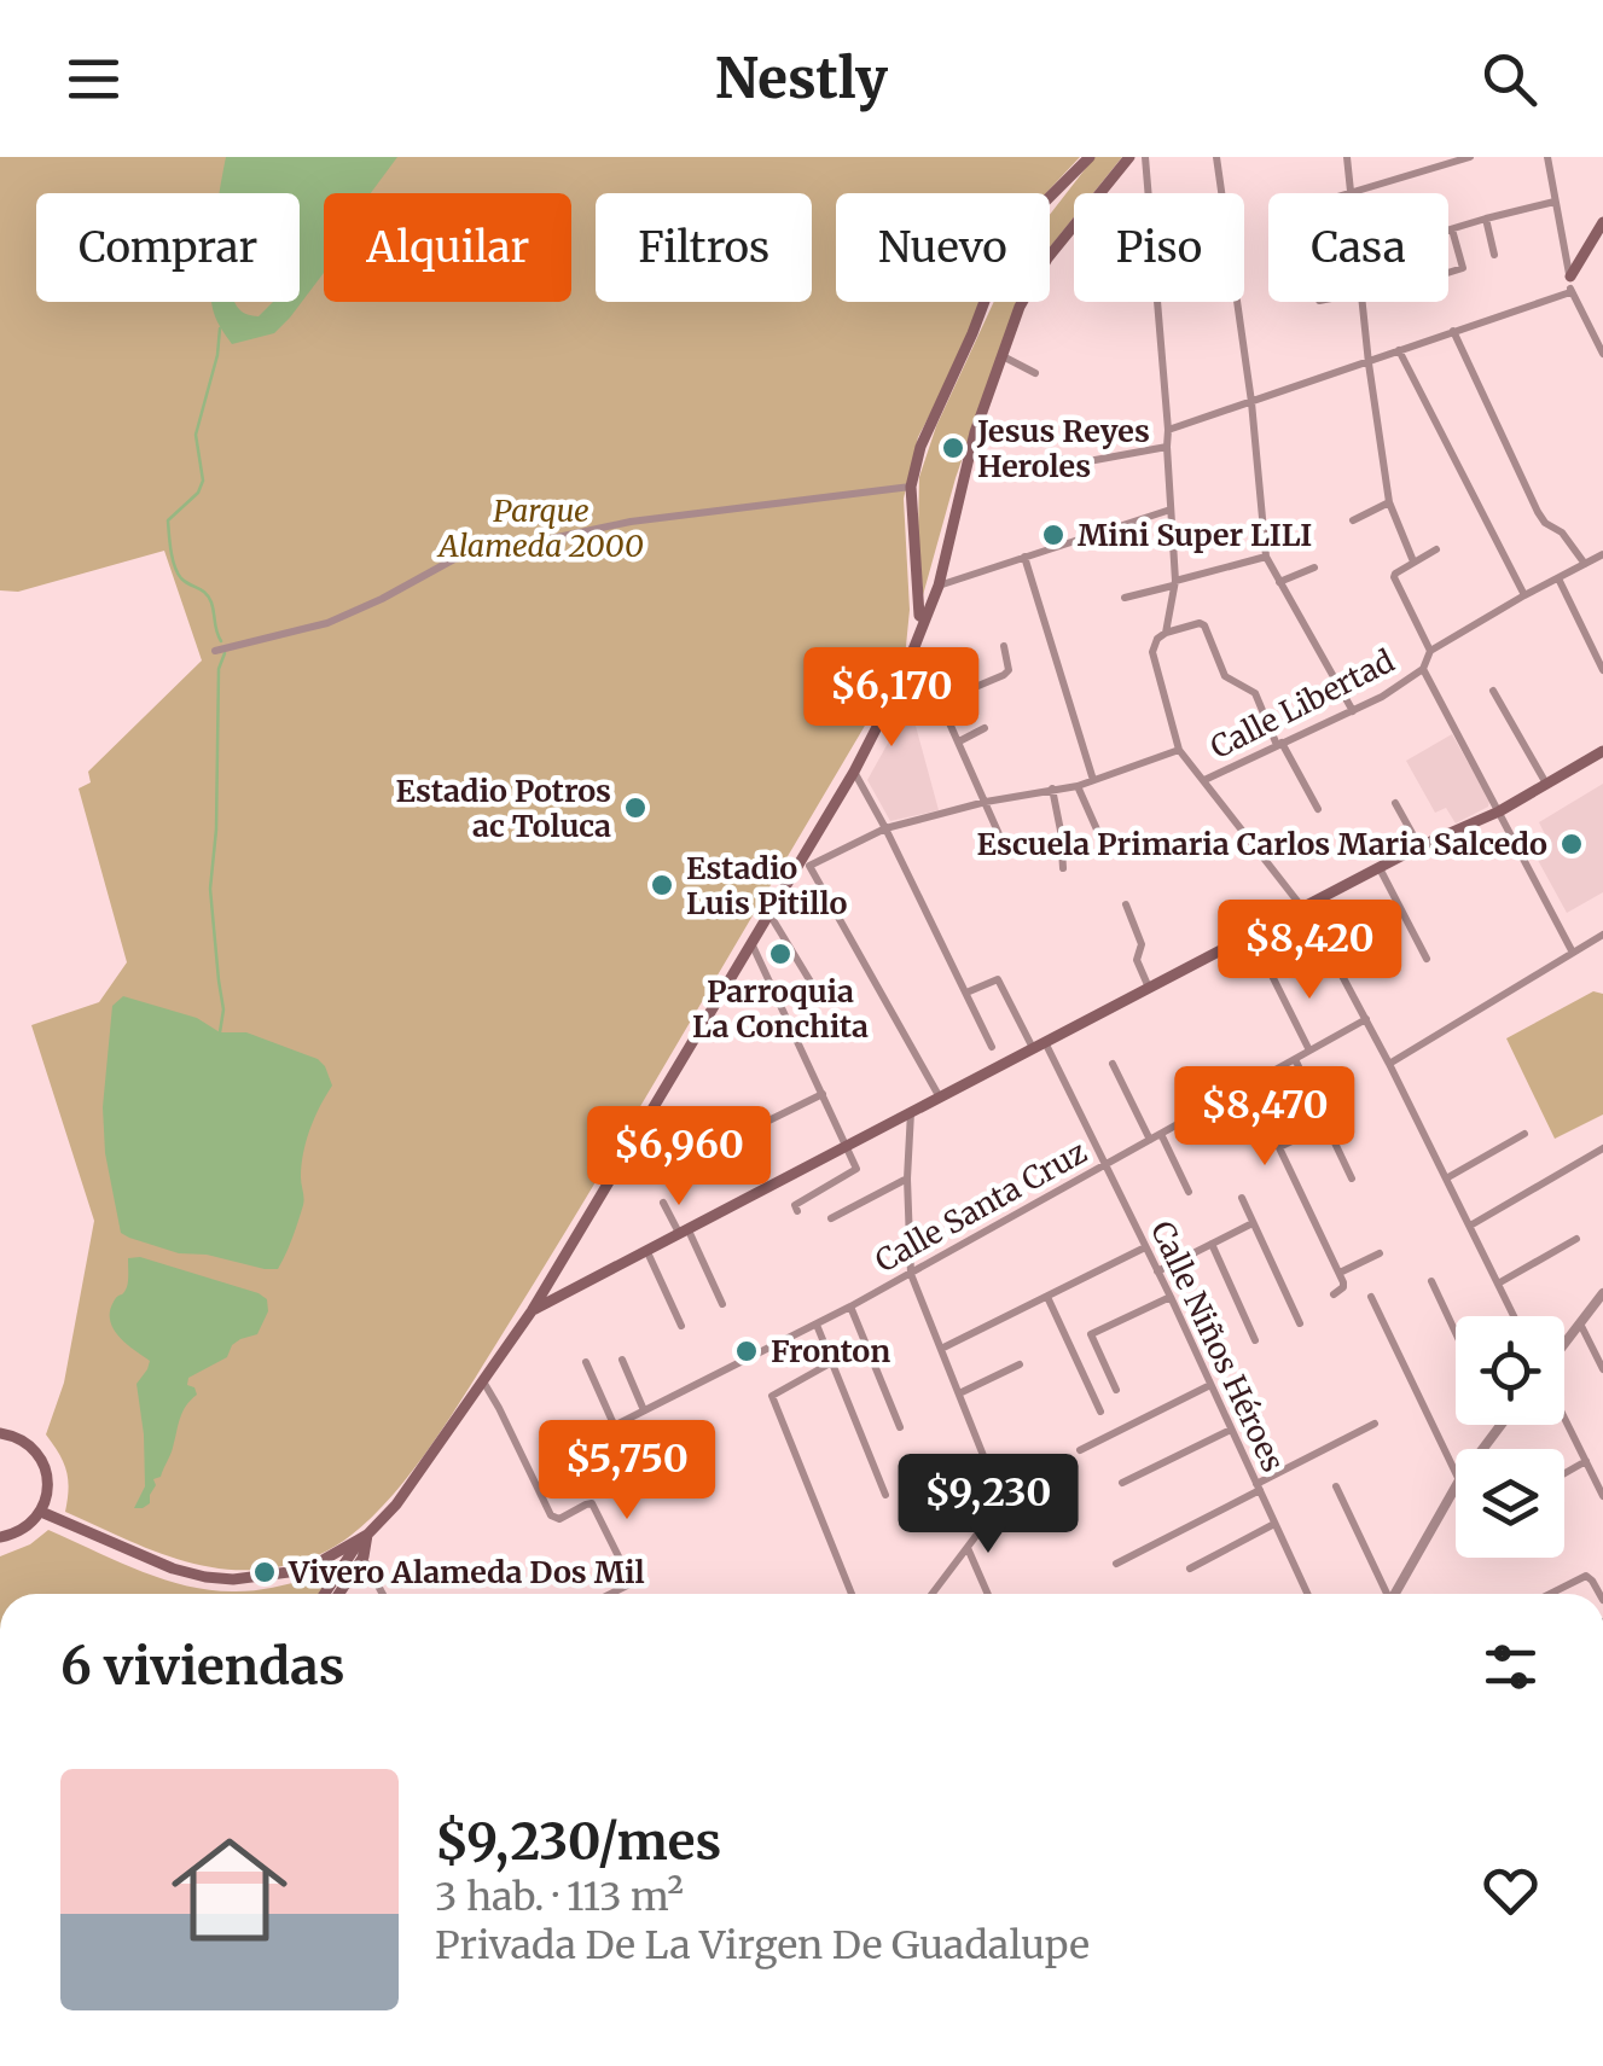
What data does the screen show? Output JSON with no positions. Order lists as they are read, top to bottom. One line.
{"streets":{"street":["Calle Libertad","Calle Santa Cruz","Calle Niños Héroes"]},"crossings":[["Calle Santa Cruz","Calle Niños Héroes"]],"parks":["Parque Alameda 2000"],"places":["Jesus Reyes Heroles","Mini Super LILI","Estadio Potros ac Toluca","Escuela Primaria Carlos Maria Salcedo","Estadio Luis Pitillo","Parroquia La Conchita","Fronton","Vivero Alameda Dos Mil"],"page":{"header":"Nestly","chip":["Comprar","Alquilar","Filtros","Nuevo","Piso","Casa"],"price":["$6,170","$8,420","$8,470","$6,960","$5,750","$9,230"],"heading":"6 viviendas","list":[{"name":"$9,230/mes","note":"3 hab. · 113 m² · Privada De La Virgen De Guadalupe"}]}}
